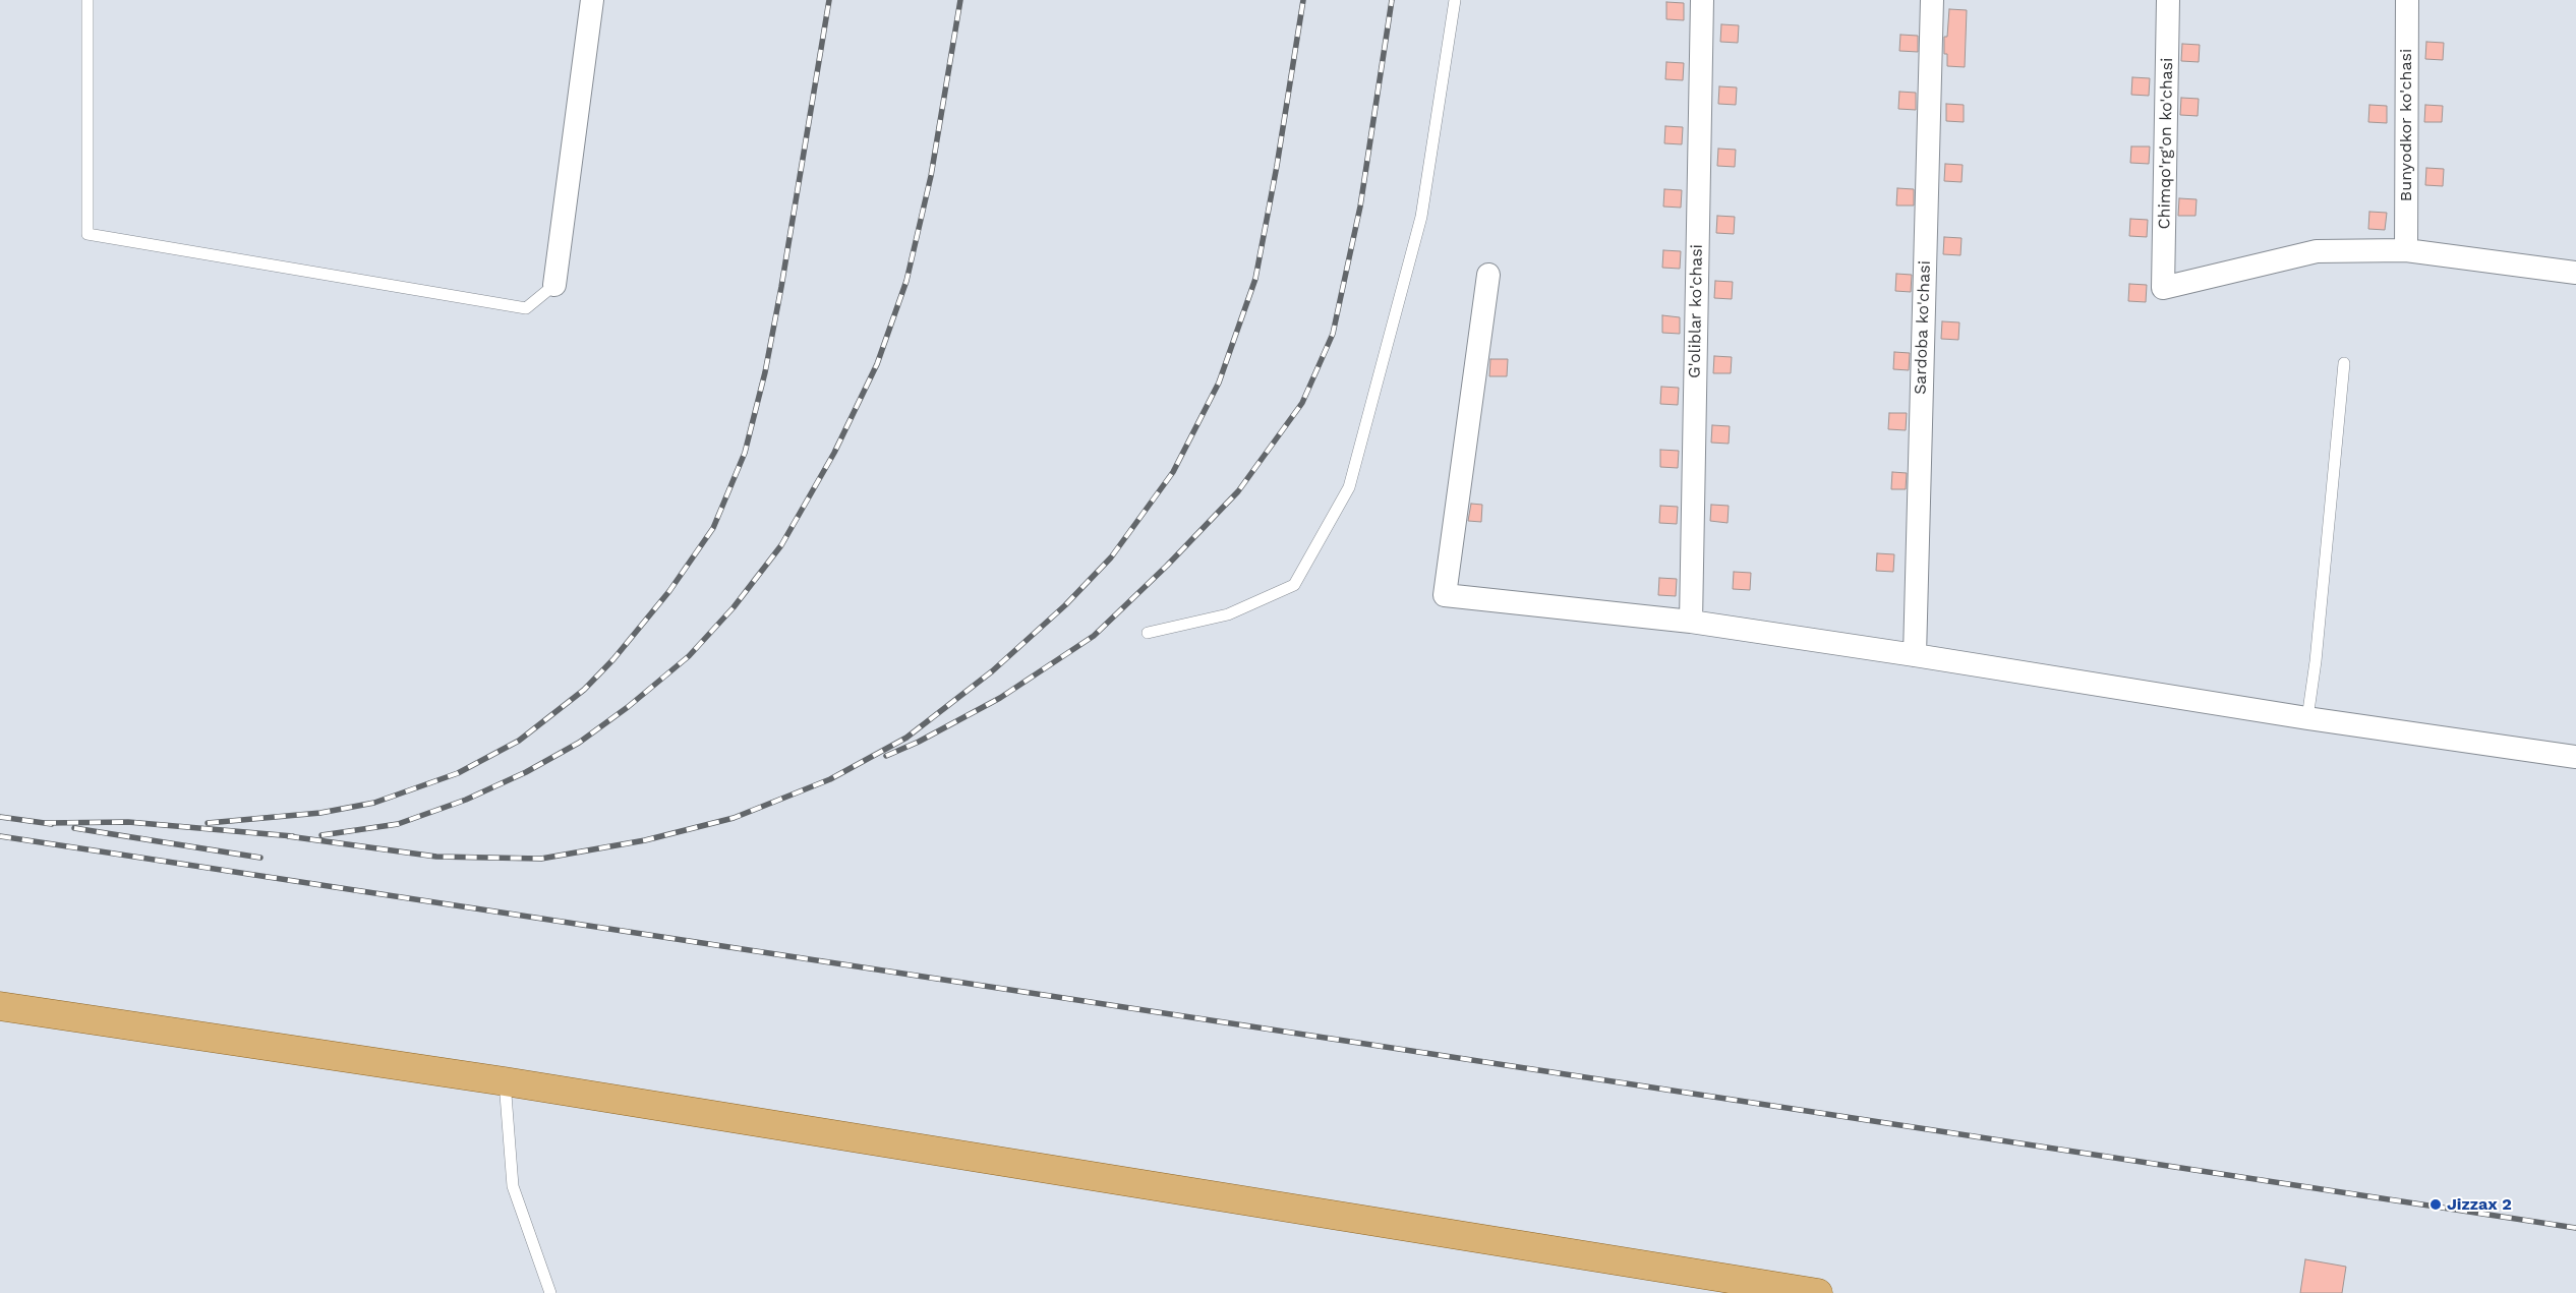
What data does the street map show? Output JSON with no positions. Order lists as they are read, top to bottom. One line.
{"streets":{"street":["Bunyodkor ko'chasi","Chimqo'rg'on ko'chasi","G'oliblar ko'chasi","Sardoba ko'chasi"]},"crossings":[["Bunyodkor ko'chasi","Chimqo'rg'on ko'chasi"]],"places":["Jizzax 2"]}
